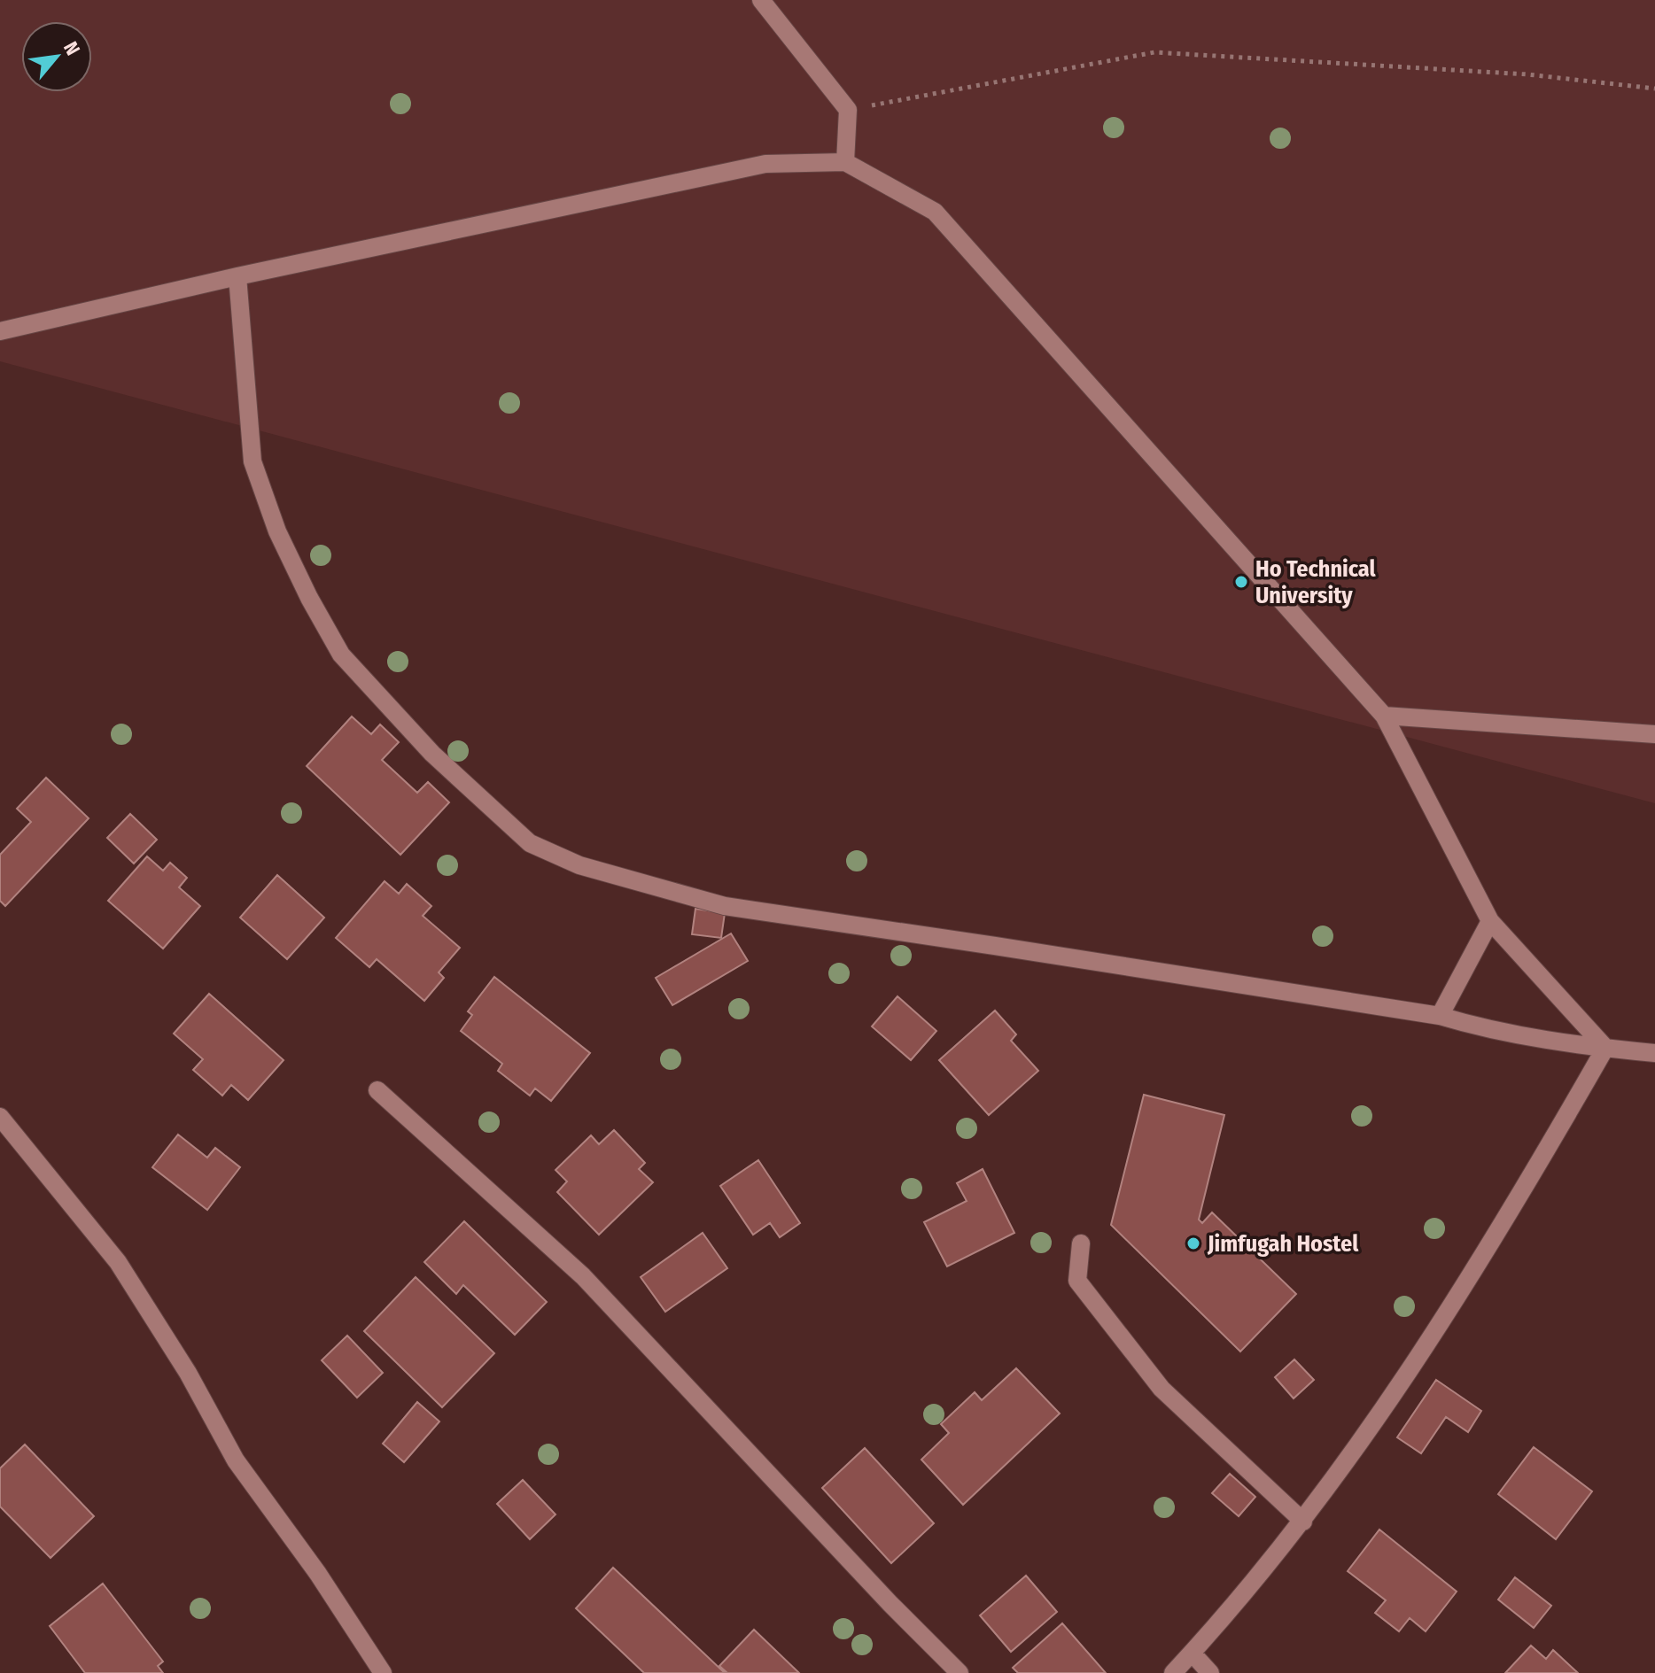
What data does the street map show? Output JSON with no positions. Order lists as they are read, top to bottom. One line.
{"places":["Ho Technical University","Jimfugah Hostel"],"north":"top right"}
